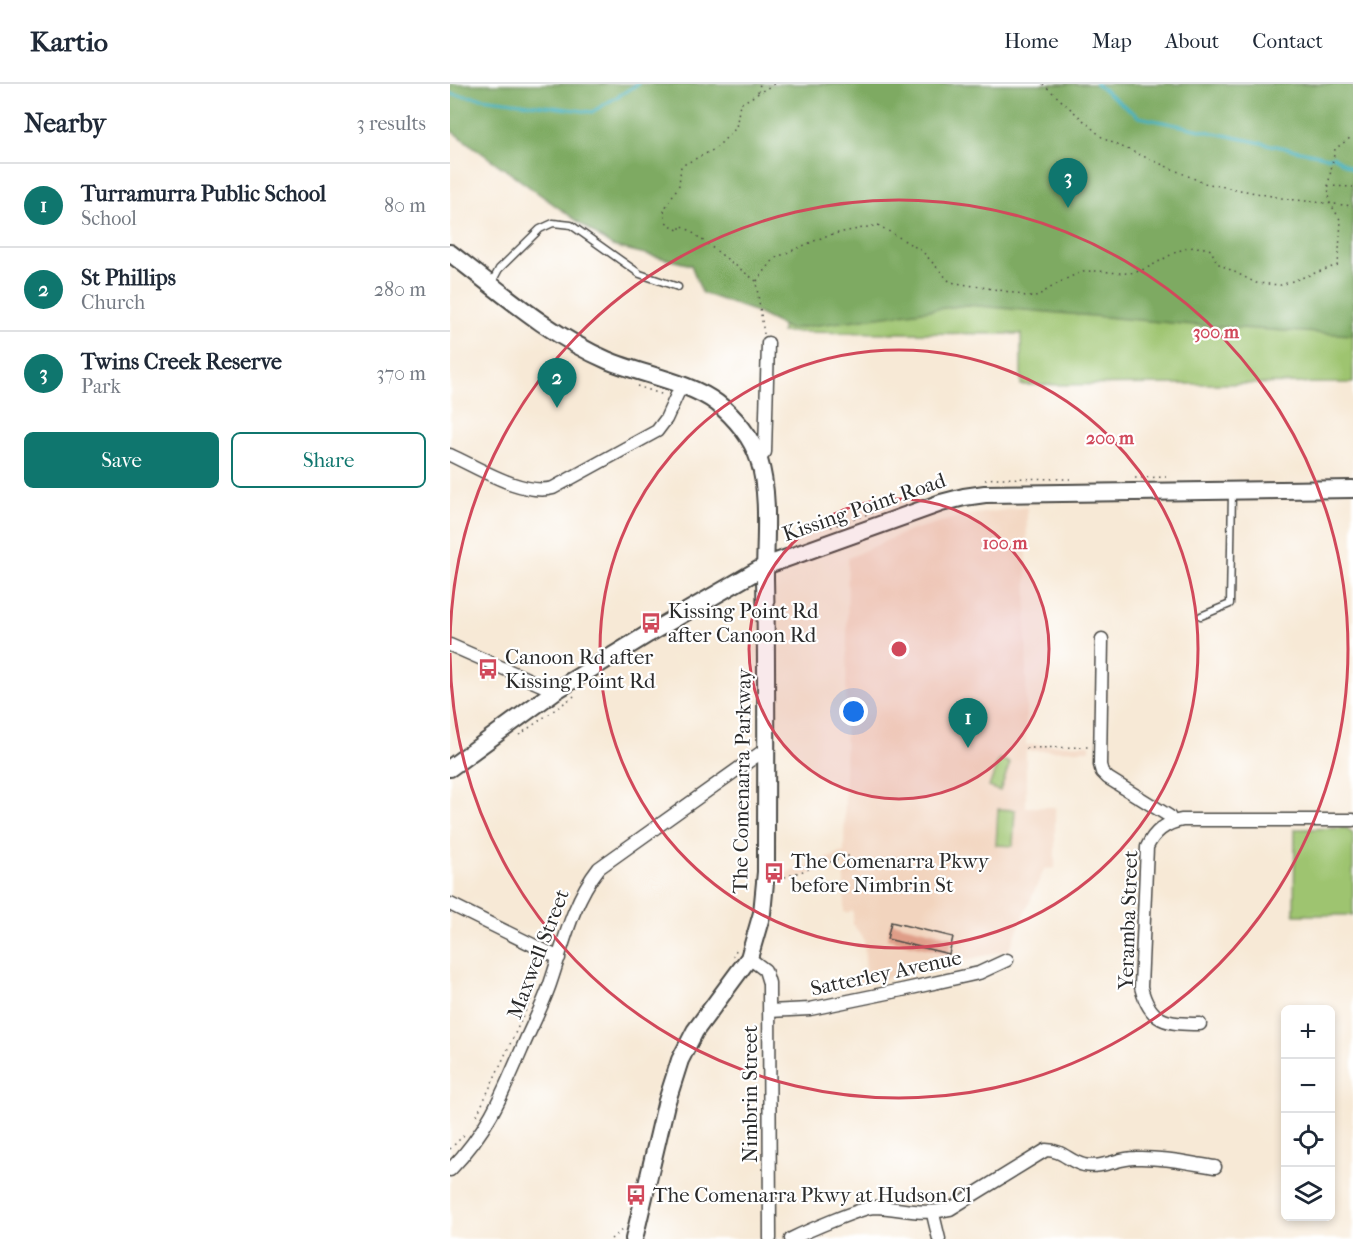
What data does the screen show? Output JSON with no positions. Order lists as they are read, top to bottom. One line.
{"streets":{"main road":["Kissing Point Road","The Comenarra Parkway"],"street":["Yeramba Street","Maxwell Street","Satterley Avenue","Nimbrin Street"]},"crossings":[["Kissing Point Road","The Comenarra Parkway"],["The Comenarra Parkway","Maxwell Street"],["The Comenarra Parkway","Nimbrin Street"],["Satterley Avenue","Nimbrin Street"]],"places":{"bus stop":["Kissing Point Rd after Canoon Rd","Canoon Rd after Kissing Point Rd","The Comenarra Pkwy before Nimbrin St","The Comenarra Pkwy at Hudson Cl"]},"page":{"header":"Kartio","nav":["Home","Map","About","Contact"],"heading":["Nearby","3 results"],"pins":["3","2","1"],"list":[{"mark":"1","name":"Turramurra Public School","note":"School","value":"80 m"},{"mark":"2","name":"St Phillips","note":"Church","value":"280 m"},{"mark":"3","name":"Twins Creek Reserve","note":"Park","value":"370 m"}],"buttons":["Save","Share"],"map_buttons":["+","−"]},"rings":["300 m","200 m","100 m"]}
